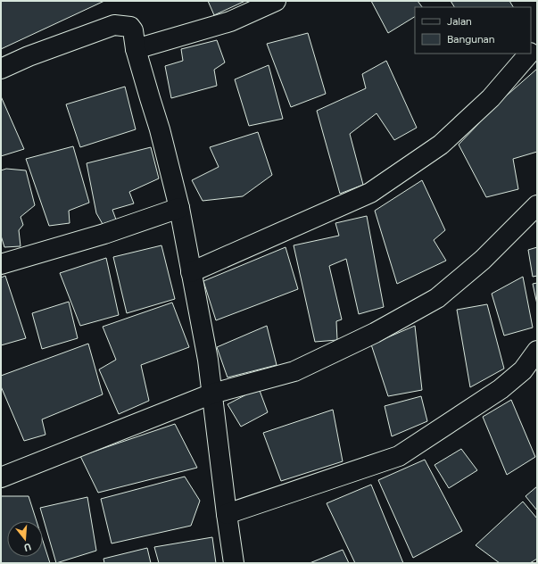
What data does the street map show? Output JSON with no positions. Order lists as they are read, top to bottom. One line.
{"legend":["Jalan","Bangunan"],"north":"bottom"}
